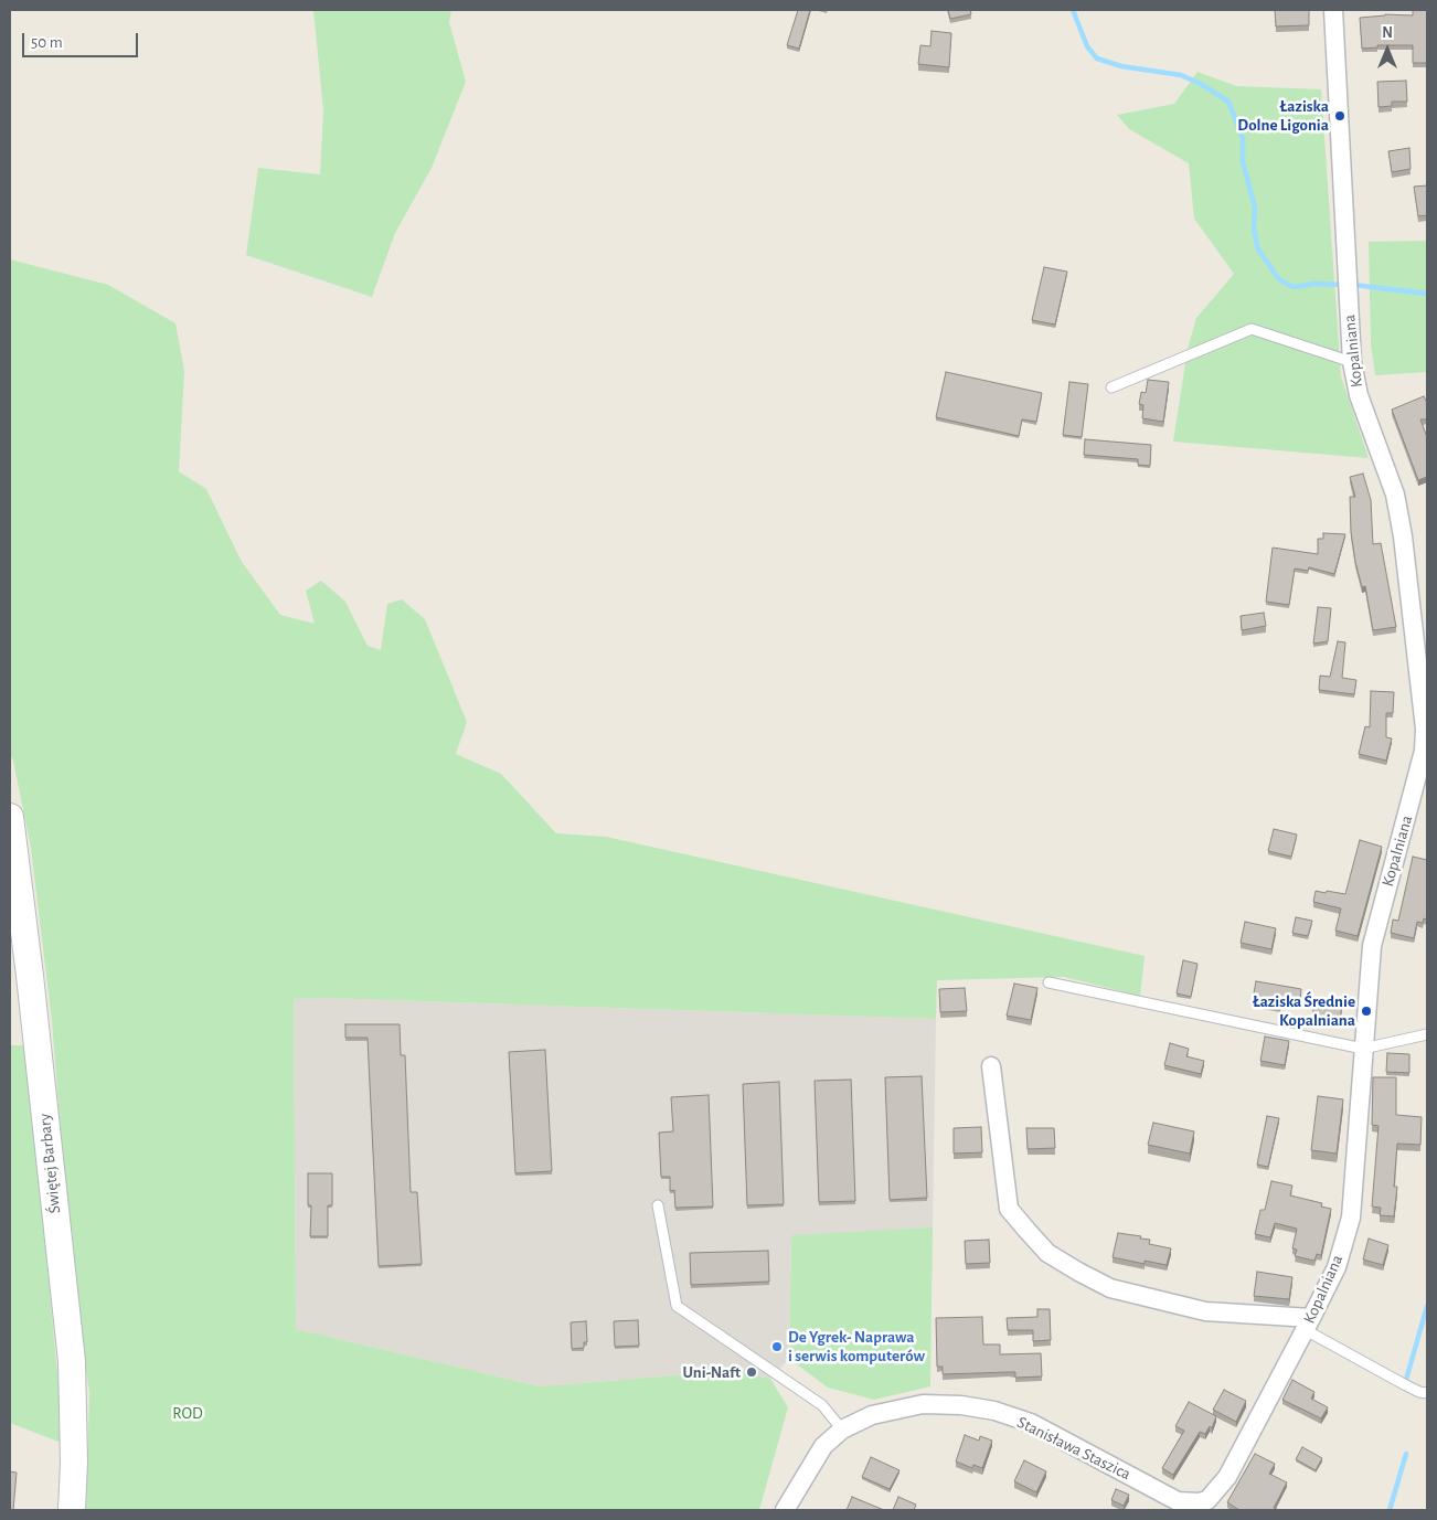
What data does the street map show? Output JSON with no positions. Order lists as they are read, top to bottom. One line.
{"streets":{"street":["Kopalniana","Świętej Barbary","Stanisława Staszica"]},"crossings":[["Kopalniana","Stanisława Staszica"]],"parks":["ROD"],"places":["Łaziska Dolne Ligonia","Łaziska Średnie Kopalniana","De Ygrek- Naprawa i serwis komputerów","Uni-Naft"],"scale_bar":"50 m","north":"top"}
